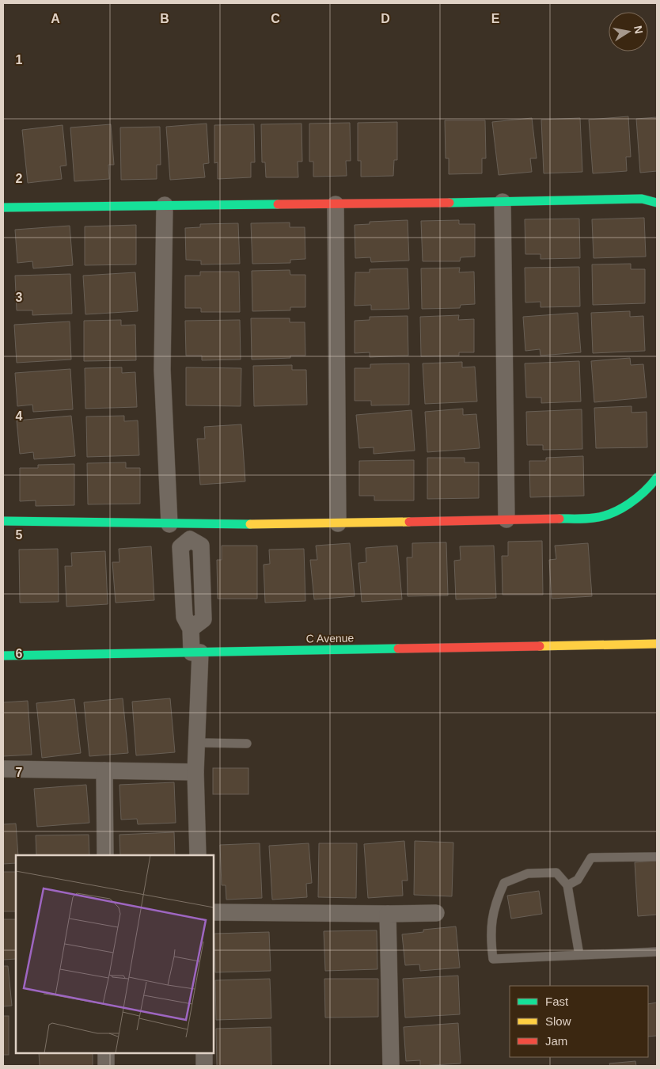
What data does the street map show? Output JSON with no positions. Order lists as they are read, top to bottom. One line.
{"streets":{"street":["C Avenue"]},"legend":["Fast","Slow","Jam"],"north":"right","grid":{"columns":["A","B","C","D","E"],"rows":["1","2","3","4","5","6","7"]}}
